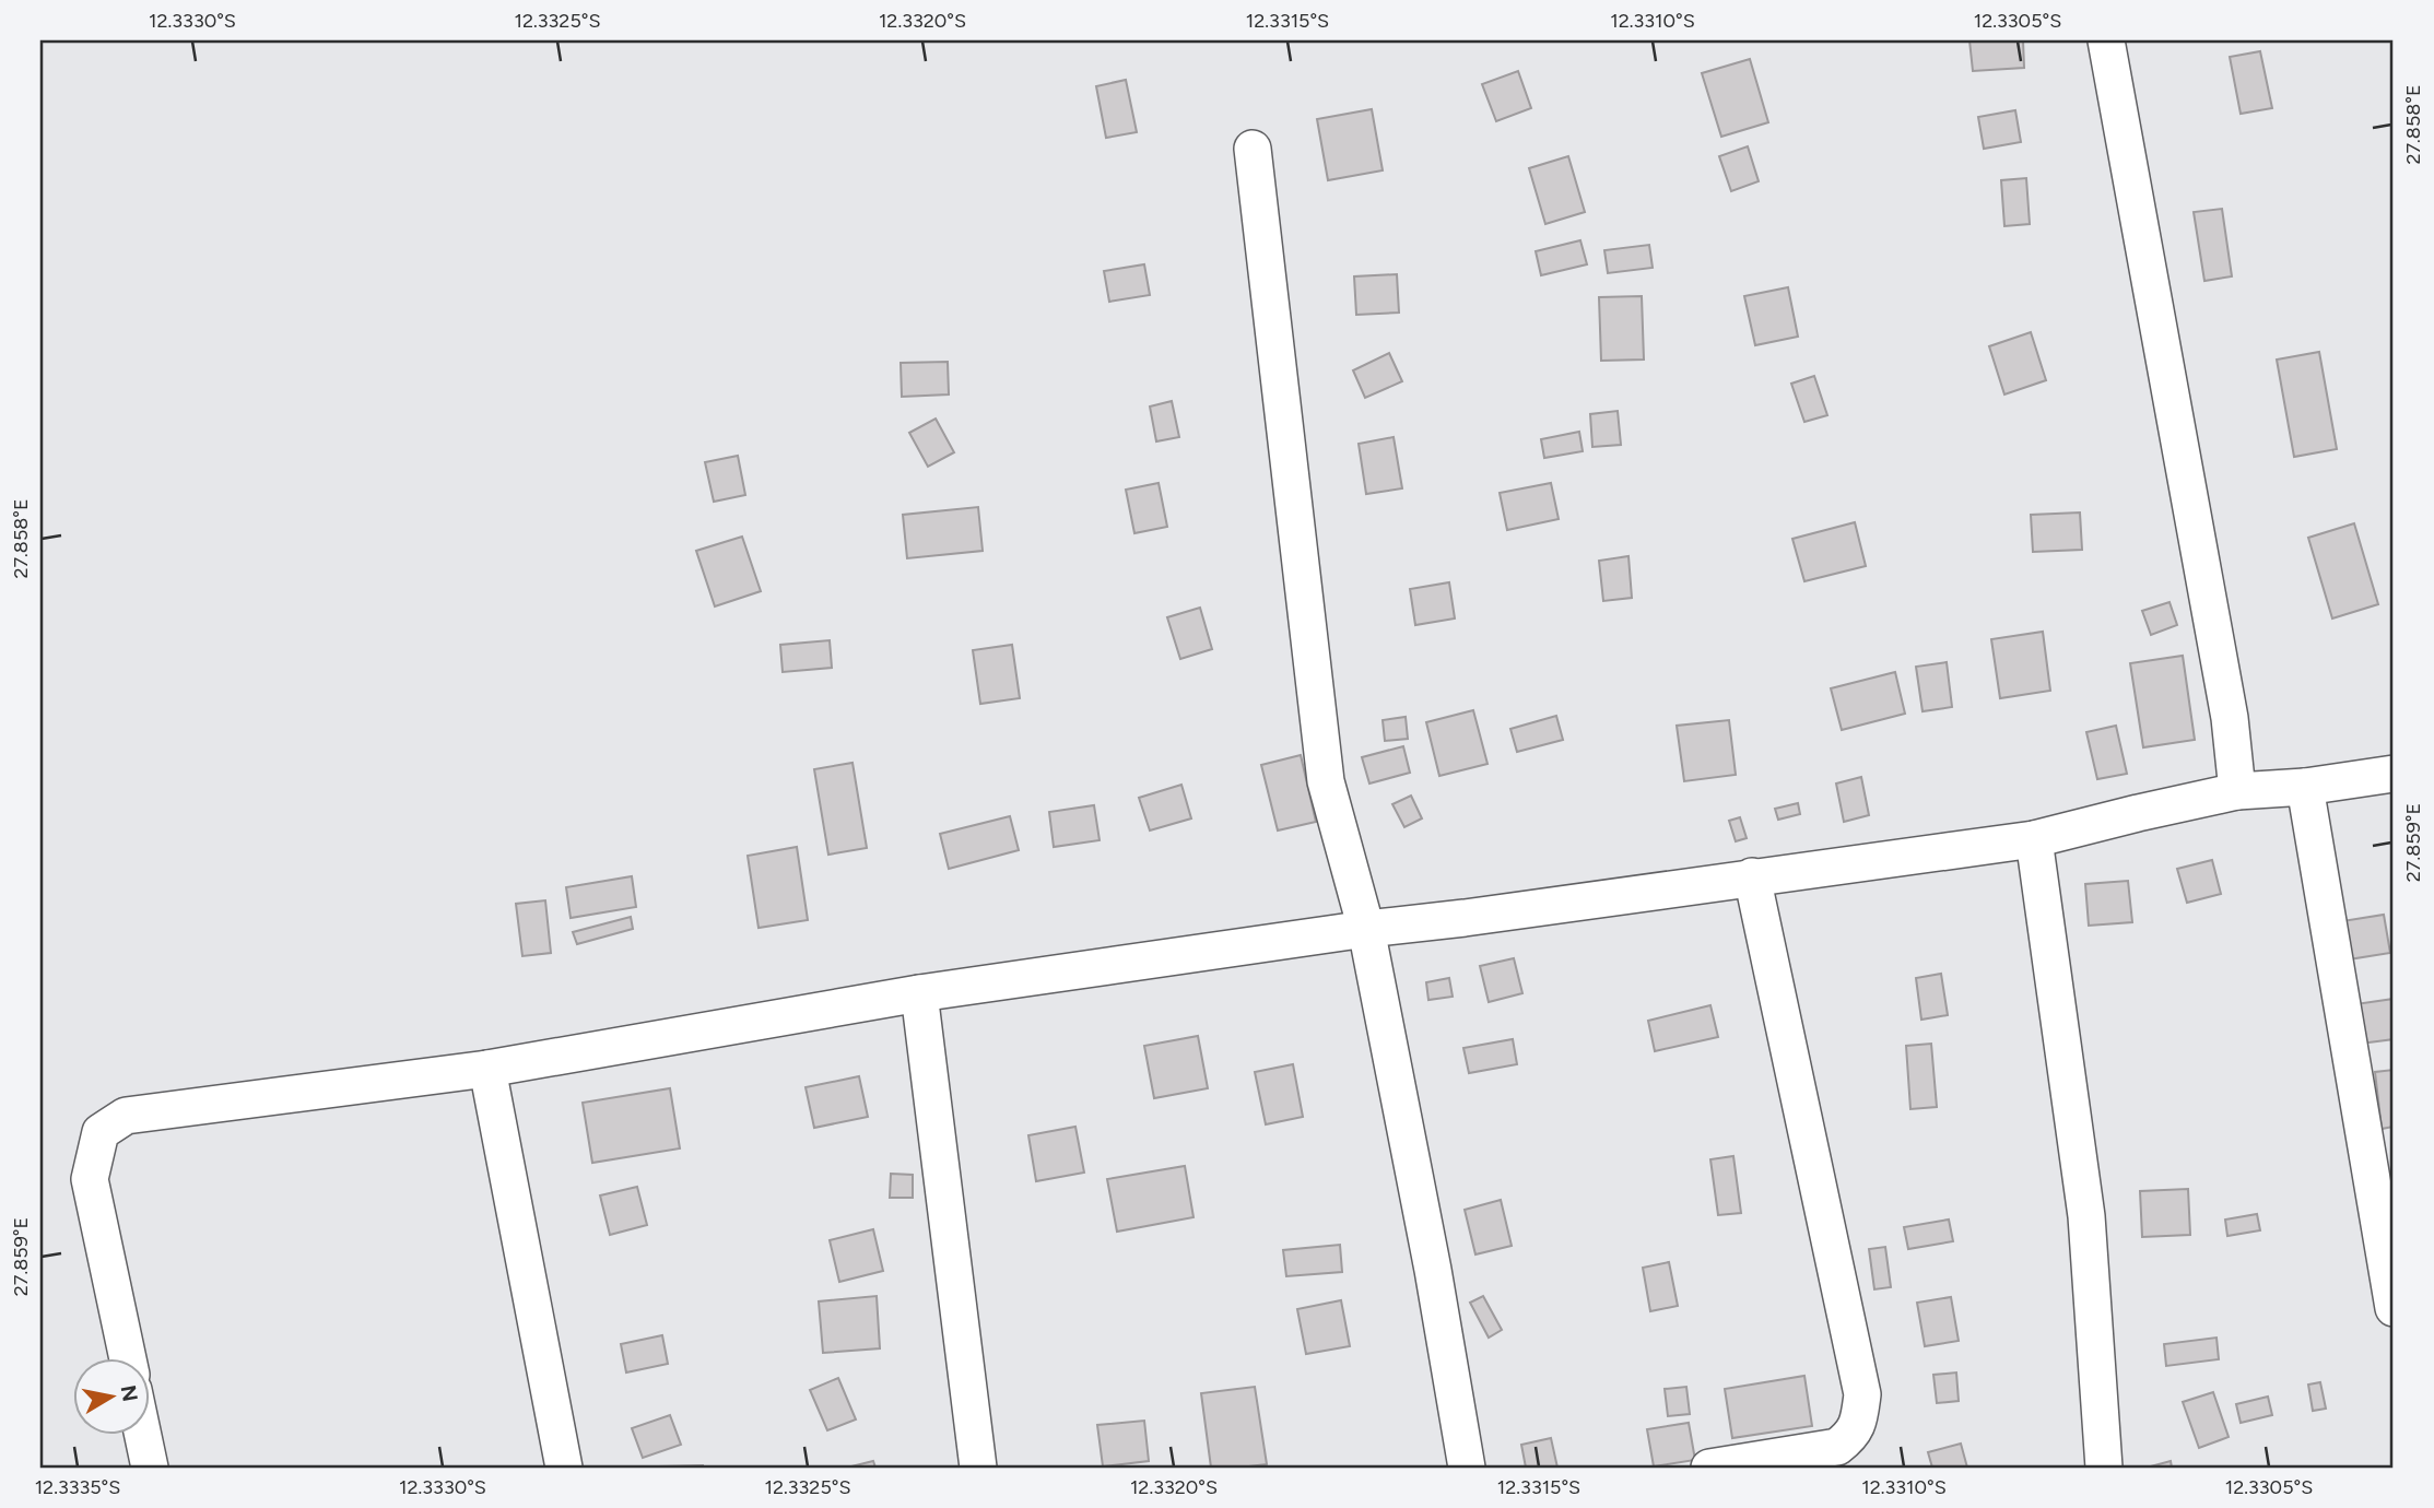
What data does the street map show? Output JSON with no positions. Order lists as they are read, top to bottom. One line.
{"north":"right","coordinates":["12.3330°S","12.3325°S","12.3320°S","12.3315°S","12.3310°S","12.3305°S","27.858°E","27.859°E","12.3335°S"]}
